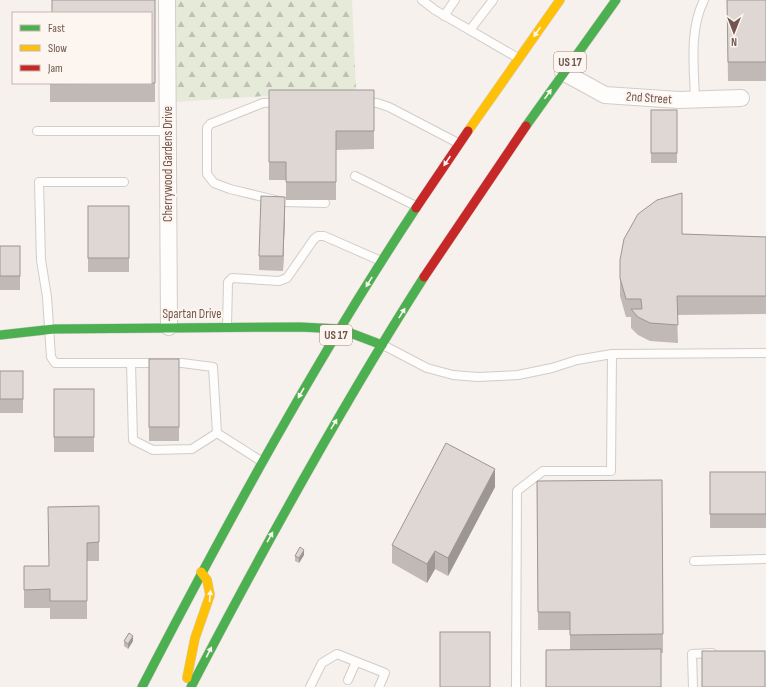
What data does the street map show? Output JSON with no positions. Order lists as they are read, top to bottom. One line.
{"streets":{"main road":["US 17","Spartan Drive"],"street":["2nd Street","Cherrywood Gardens Drive"]},"crossings":[["US 17","2nd Street"],["US 17","Spartan Drive"],["Cherrywood Gardens Drive","Spartan Drive"]],"legend":["Fast","Slow","Jam"],"north":"bottom"}
